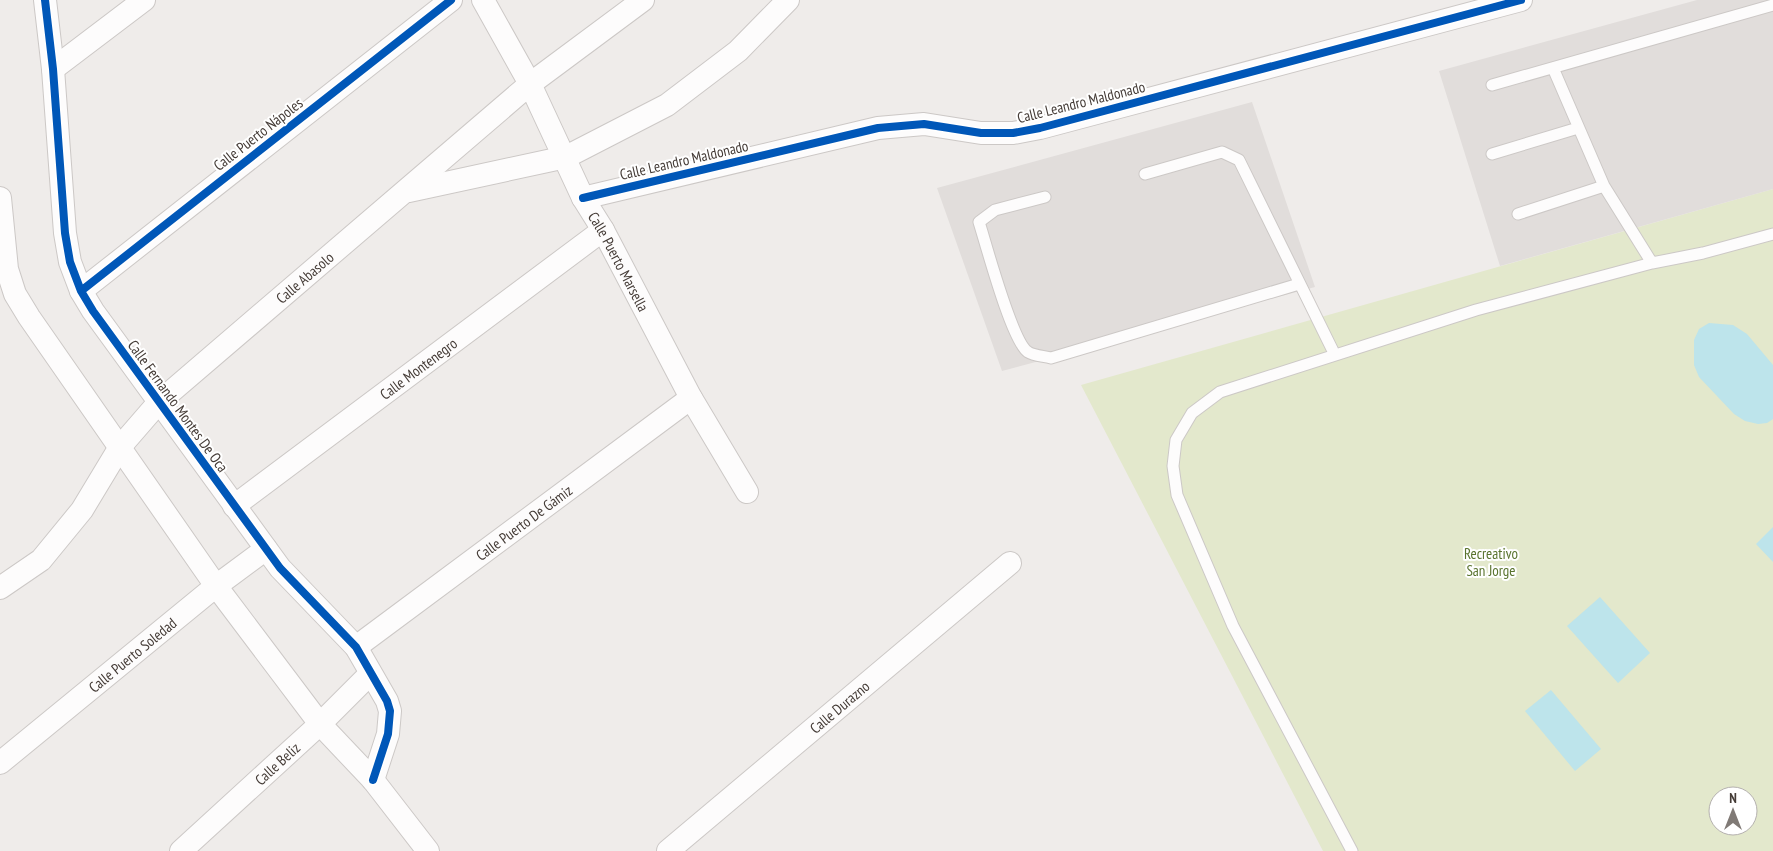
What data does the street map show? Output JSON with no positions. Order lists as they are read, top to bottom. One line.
{"streets":{"street":["Calle Leandro Maldonado","Calle Puerto Nápoles","Calle Puerto Marsella","Calle Abasolo","Calle Montenegro","Calle Fernando Montes De Oca","Calle Puerto De Gámiz","Calle Puerto Soledad","Calle Durazno","Calle Beliz"]},"crossings":[["Calle Leandro Maldonado","Calle Puerto Marsella"],["Calle Puerto Nápoles","Calle Fernando Montes De Oca"],["Calle Puerto Marsella","Calle Abasolo"],["Calle Puerto Marsella","Calle Montenegro"],["Calle Puerto Marsella","Calle Puerto De Gámiz"],["Calle Abasolo","Calle Fernando Montes De Oca"],["Calle Montenegro","Calle Fernando Montes De Oca"],["Calle Fernando Montes De Oca","Calle Puerto De Gámiz"],["Calle Fernando Montes De Oca","Calle Puerto Soledad"],["Calle Fernando Montes De Oca","Calle Beliz"]],"parks":["Recreativo San Jorge"],"north":"top"}
